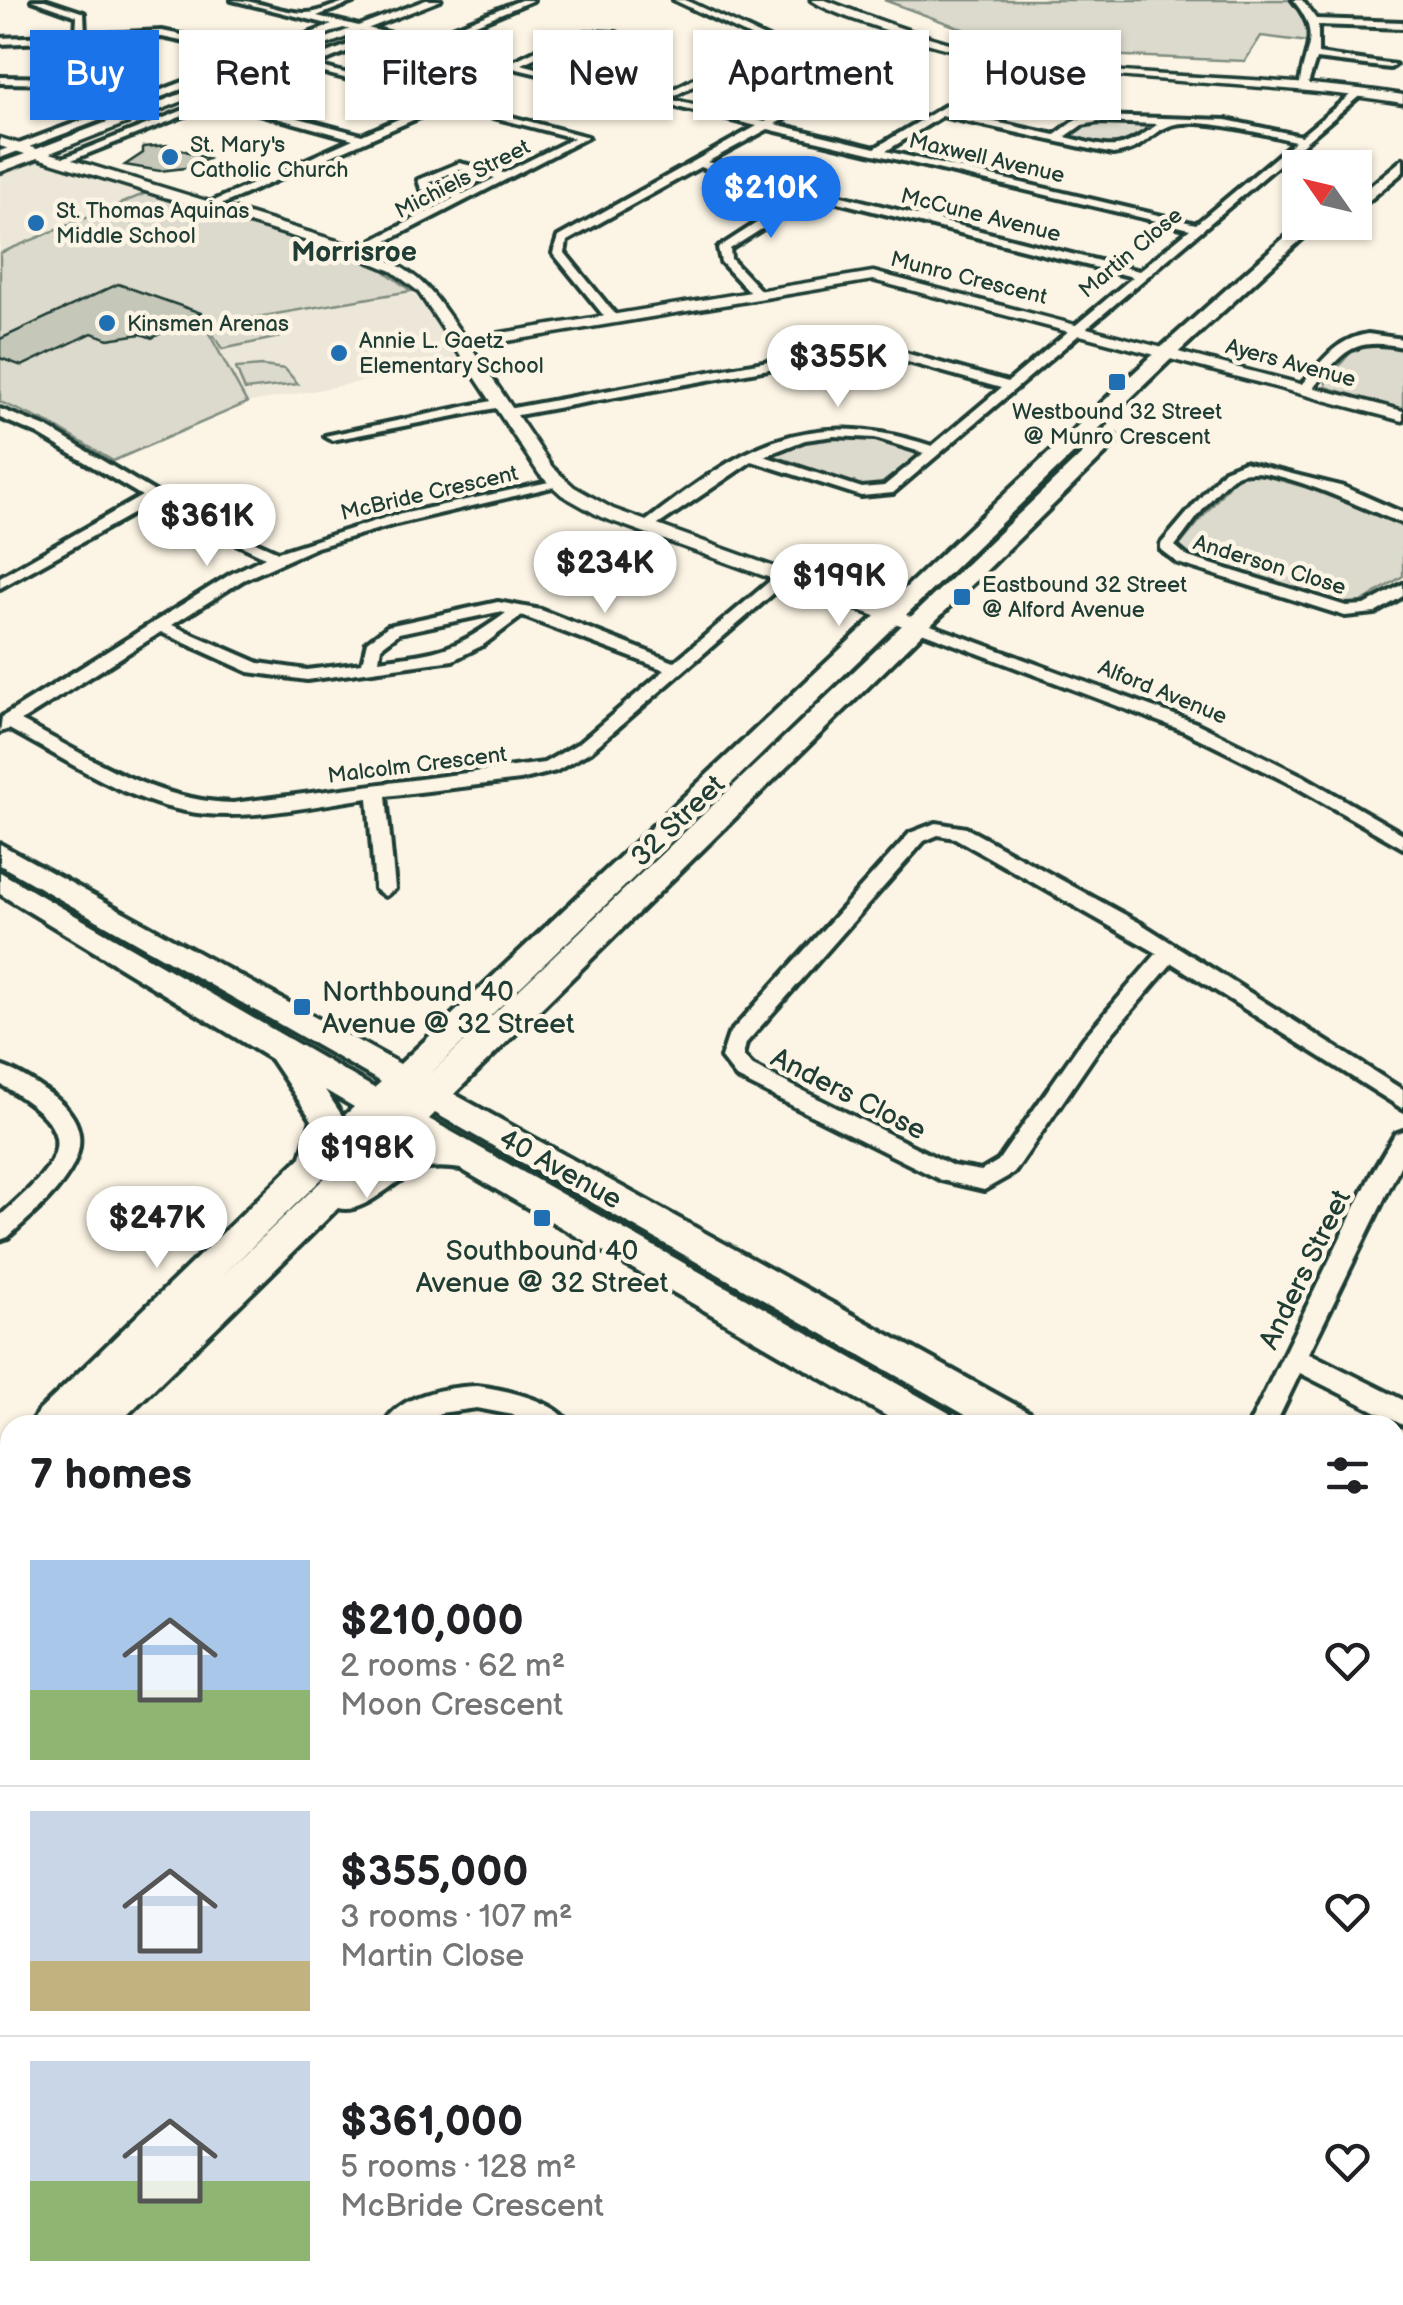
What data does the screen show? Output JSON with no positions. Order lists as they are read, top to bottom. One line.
{"streets":{"main road":["32 Street","40 Avenue"],"street":["Maxwell Avenue","Michiels Street","McCune Avenue","Martin Close","Munro Crescent","Ayers Avenue","McBride Crescent","Anderson Close","Alford Avenue","Malcolm Crescent","Anders Close","Anders Street"]},"crossings":[["Maxwell Avenue","Martin Close"],["McCune Avenue","Martin Close"],["Martin Close","Munro Crescent"],["Munro Crescent","Ayers Avenue"],["Munro Crescent","32 Street"],["Ayers Avenue","32 Street"],["McBride Crescent","Alford Avenue"],["McBride Crescent","Malcolm Crescent"],["Alford Avenue","Malcolm Crescent"],["Alford Avenue","32 Street"],["32 Street","40 Avenue"]],"districts":["Morrisroe"],"places":{"other":["St. Mary's Catholic Church","St. Thomas Aquinas Middle School","Kinsmen Arenas","Annie L. Gaetz Elementary School"],"transit":["Westbound 32 Street @ Munro Crescent","Eastbound 32 Street @ Alford Avenue","Northbound 40 Avenue @ 32 Street","Southbound 40 Avenue @ 32 Street"]},"north":"top left","page":{"chip":["Buy","Rent","Filters","New","Apartment","House"],"price":["$210K","$355K","$361K","$234K","$199K","$198K","$247K"],"heading":"7 homes","list":[{"name":"$210,000","note":"2 rooms · 62 m² · Moon Crescent"},{"name":"$355,000","note":"3 rooms · 107 m² · Martin Close"},{"name":"$361,000","note":"5 rooms · 128 m² · McBride Crescent"}]}}
